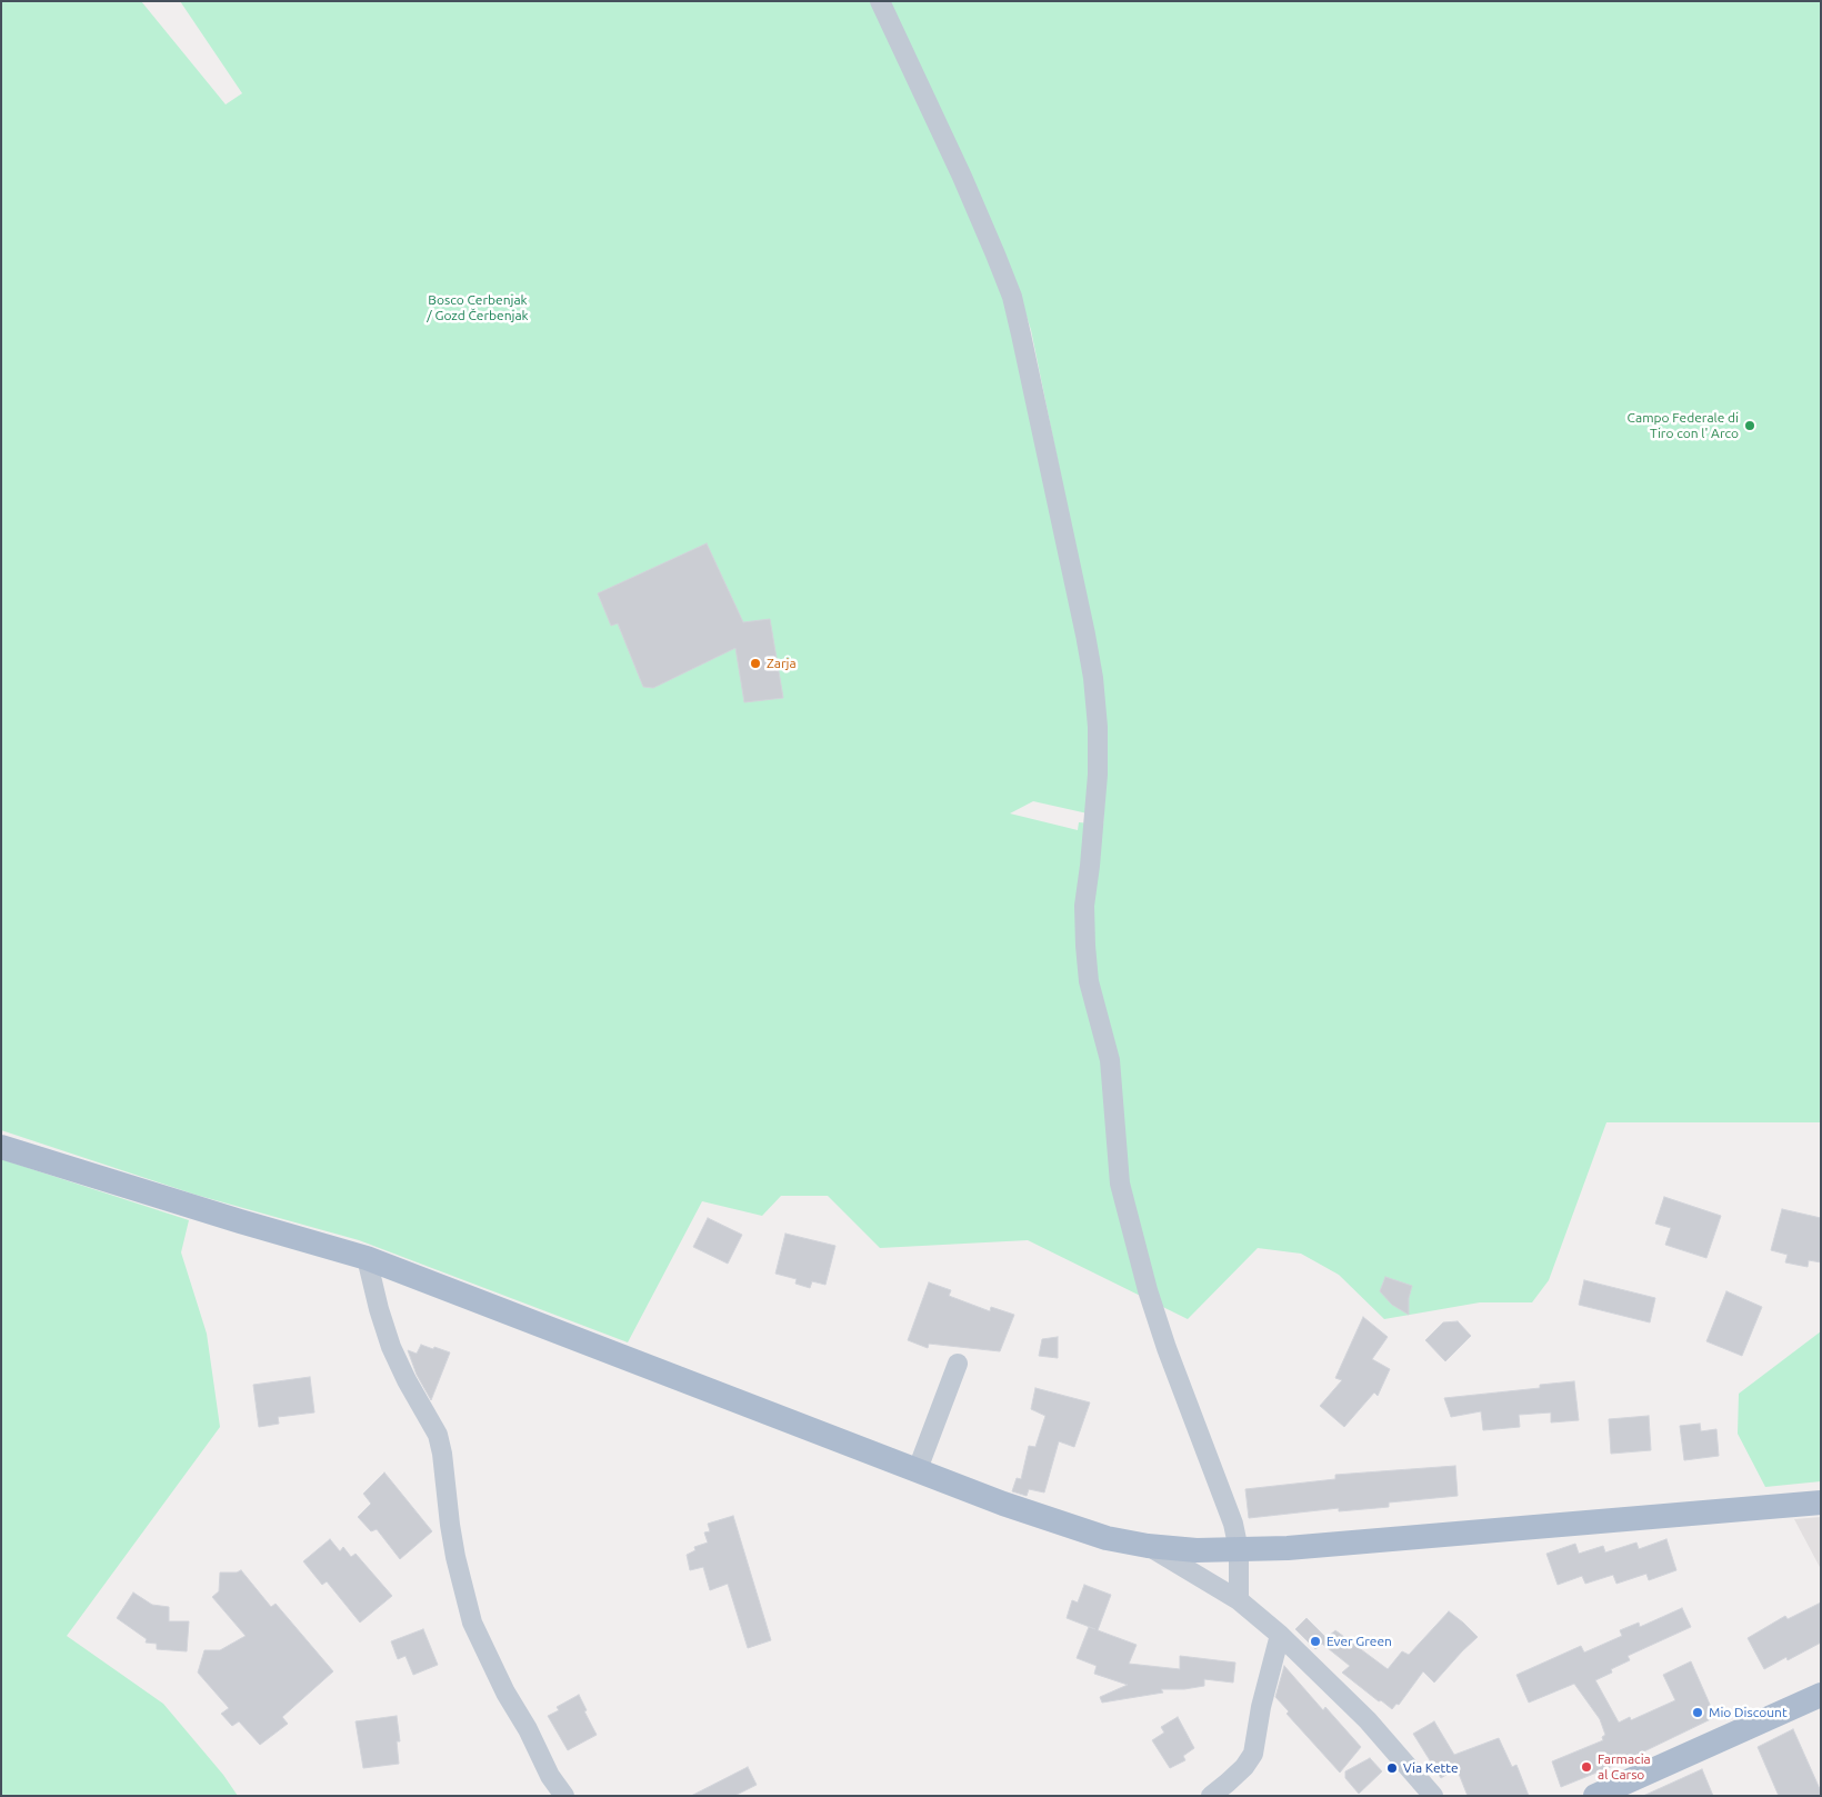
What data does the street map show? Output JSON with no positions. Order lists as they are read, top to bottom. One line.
{"parks":["Bosco Cerbenjak / Gozd Čerbenjak"],"places":["Campo Federale di Tiro con l' Arco","Zarja","Ever Green","Mio Discount","Farmacia al Carso","Via Kette"]}
